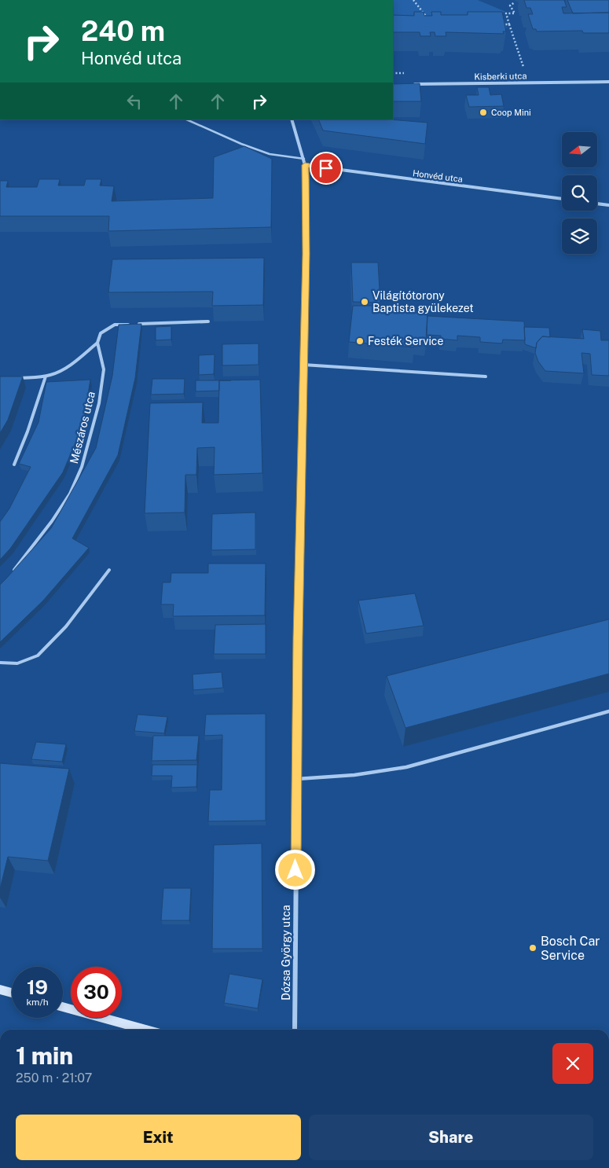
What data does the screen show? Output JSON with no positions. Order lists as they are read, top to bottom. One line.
{"streets":{"street":["Kisberki utca","Honvéd utca","Dózsa György utca"],"lane":["Mészáros utca"]},"crossings":[["Honvéd utca","Dózsa György utca"]],"places":["Coop Mini","Világítótorony Baptista gyülekezet","Festék Service","Bosch Car Service"],"north":"left","page":{"turn":["240 m","Honvéd utca"],"speed":"19 km/h","limit":"30","heading":["1 min","250 m · 21:07"],"buttons":["Exit","Share"]}}
